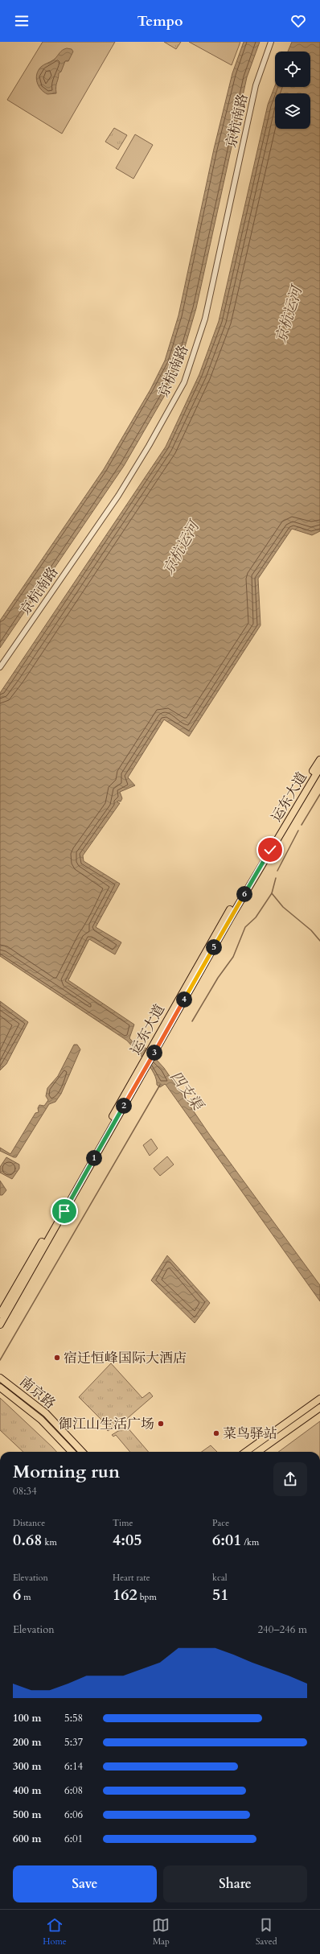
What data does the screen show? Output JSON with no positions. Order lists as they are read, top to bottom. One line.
{"streets":{"main road":["运东大道","南京路"],"street":["京杭南路"]},"water":["京杭运河","四支渠"],"places":["宿迁恒峰国际大酒店","御江山生活广场","菜鸟驿站"],"page":{"header":"Tempo","pins":["6","5","4","3","2","1"],"heading":["Morning run","08:34"],"stats":[["Distance","0.68 km"],["Time","4:05"],["Pace","6:01 /km"],["Elevation","6 m"],["Heart rate","162 bpm"],["kcal","51"]],"chart":["Elevation","240–246 m"],"list":[{"name":"100 m","note":"5:58"},{"name":"200 m","note":"5:37"},{"name":"300 m","note":"6:14"},{"name":"400 m","note":"6:08"},{"name":"500 m","note":"6:06"},{"name":"600 m","note":"6:01"}],"buttons":["Save","Share"],"tabs":["Home","Map","Saved"]}}
